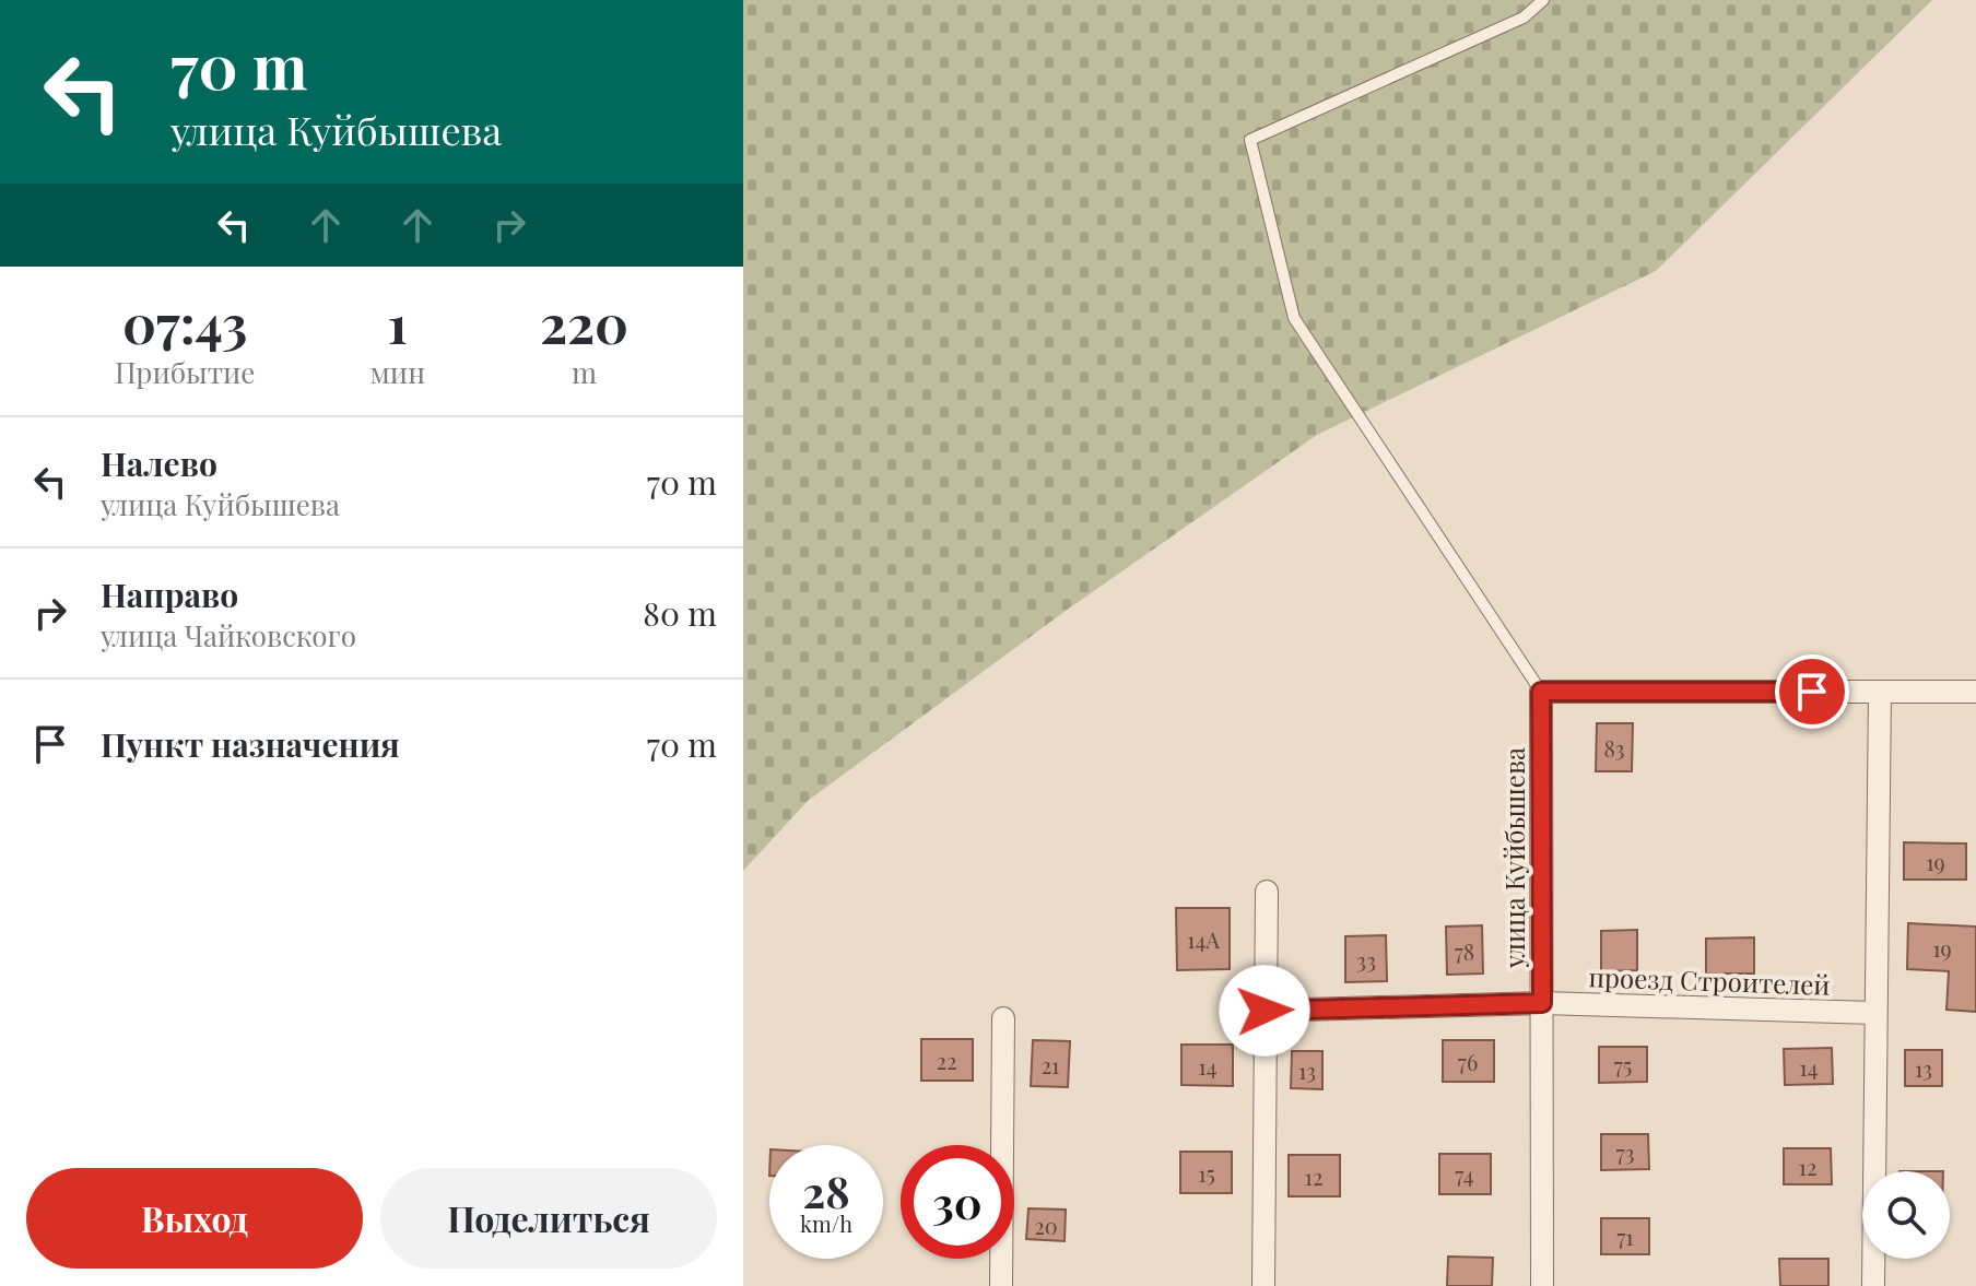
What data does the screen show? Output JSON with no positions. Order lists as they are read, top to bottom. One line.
{"streets":{"street":["улица Куйбышева","проезд Строителей"]},"crossings":[["улица Куйбышева","проезд Строителей"]],"house_numbers":["83","19","14А","19","78","33","22","76","21","75","14","14","13","13","73","12","15","74","12","20","71"],"page":{"turn":["70 m","улица Куйбышева"],"eta":["07:43","Прибытие","1","мин","220","m"],"list":[{"name":"Налево","note":"улица Куйбышева","value":"70 m"},{"name":"Направо","note":"улица Чайковского","value":"80 m"},{"name":"Пункт назначения","value":"70 m"}],"speed":"28 km/h","limit":"30","buttons":["Выход","Поделиться"]}}
